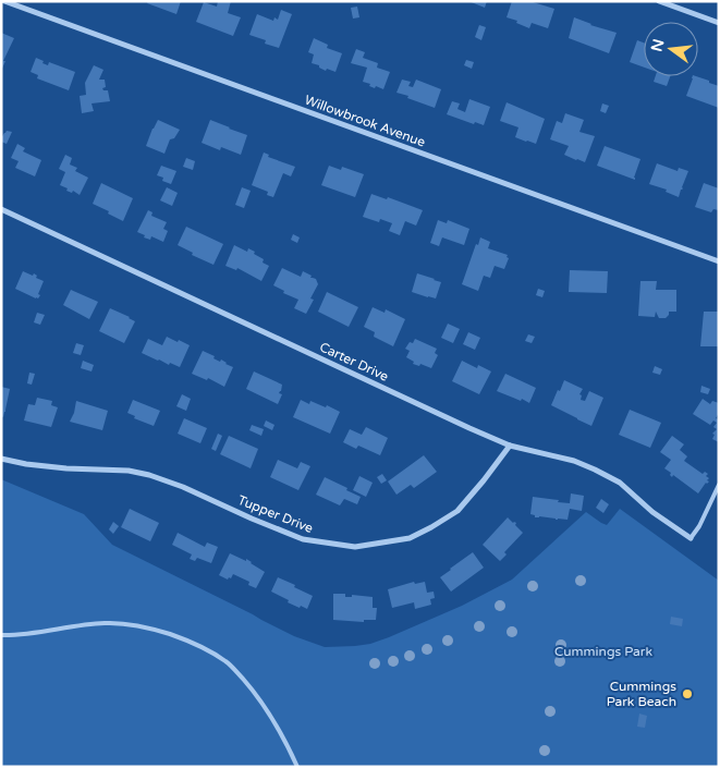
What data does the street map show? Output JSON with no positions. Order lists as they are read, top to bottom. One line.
{"streets":{"street":["Willowbrook Avenue","Carter Drive","Tupper Drive"]},"crossings":[["Carter Drive","Tupper Drive"]],"parks":["Cummings Park"],"places":["Cummings Park Beach"],"north":"left"}
